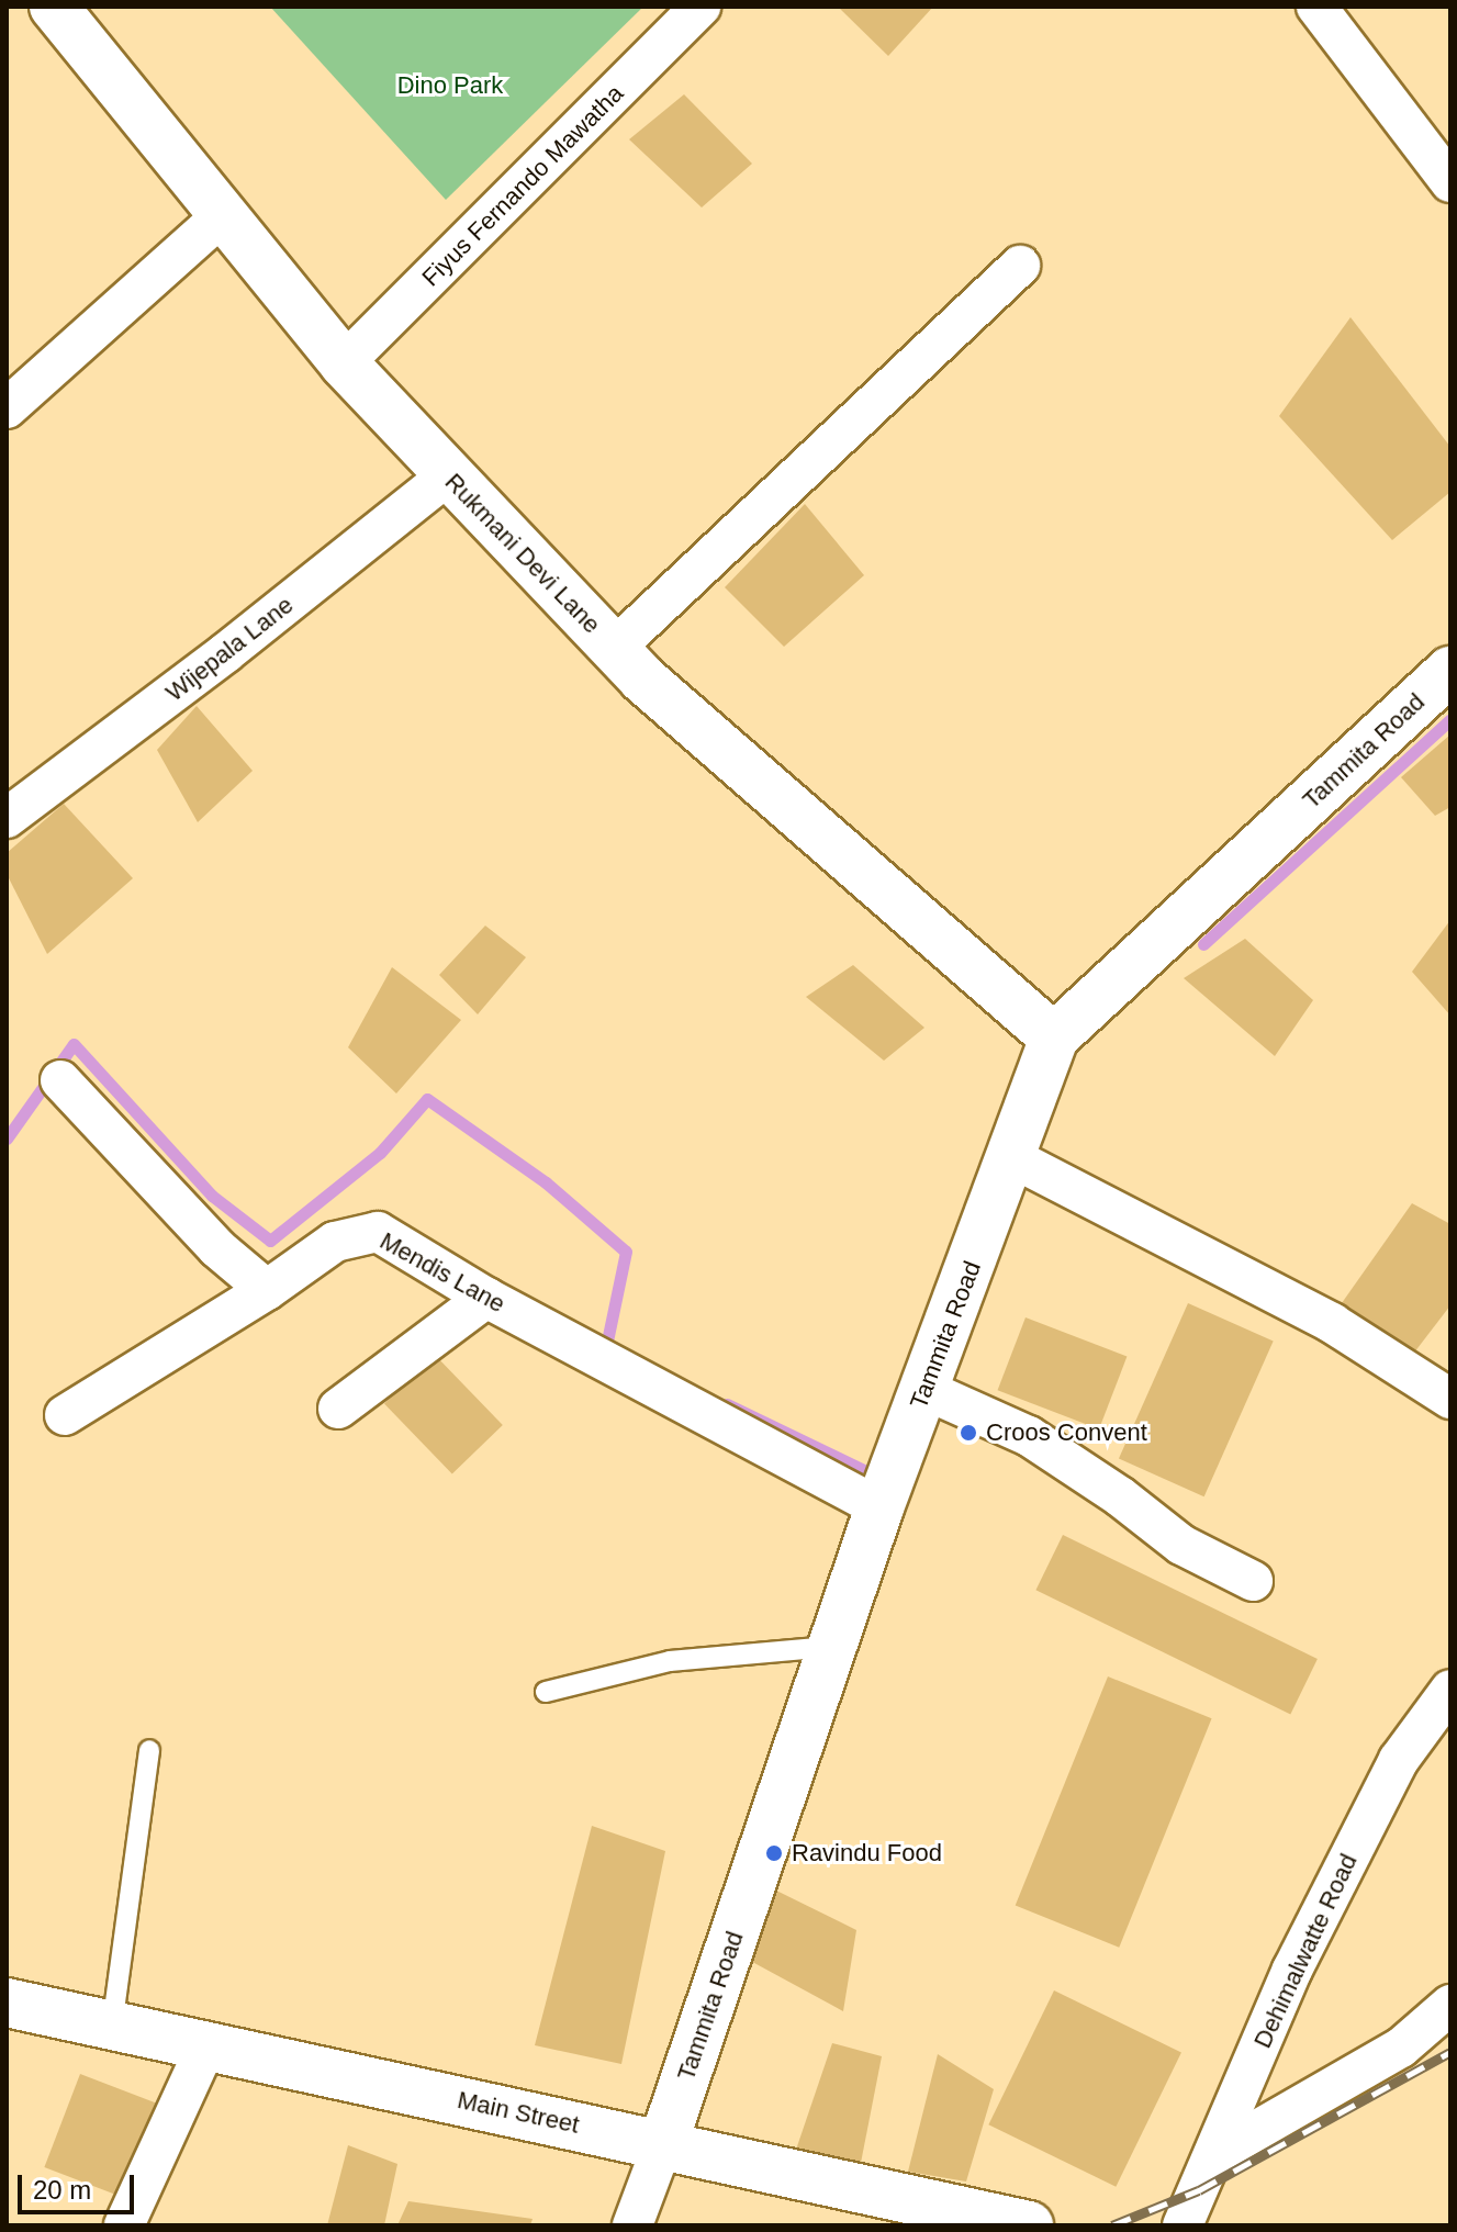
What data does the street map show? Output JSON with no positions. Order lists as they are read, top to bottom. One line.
{"streets":{"street":["Fiyus Fernando Mawatha","Rukmani Devi Lane","Wijepala Lane","Tammita Road","Mendis Lane","Dehimalwatte Road","Main Street"]},"crossings":[["Fiyus Fernando Mawatha","Rukmani Devi Lane"],["Rukmani Devi Lane","Wijepala Lane"],["Rukmani Devi Lane","Tammita Road"],["Tammita Road","Mendis Lane"],["Tammita Road","Main Street"]],"parks":["Dino Park"],"places":["Croos Convent","Ravindu Food"],"scale_bar":"20 m"}
